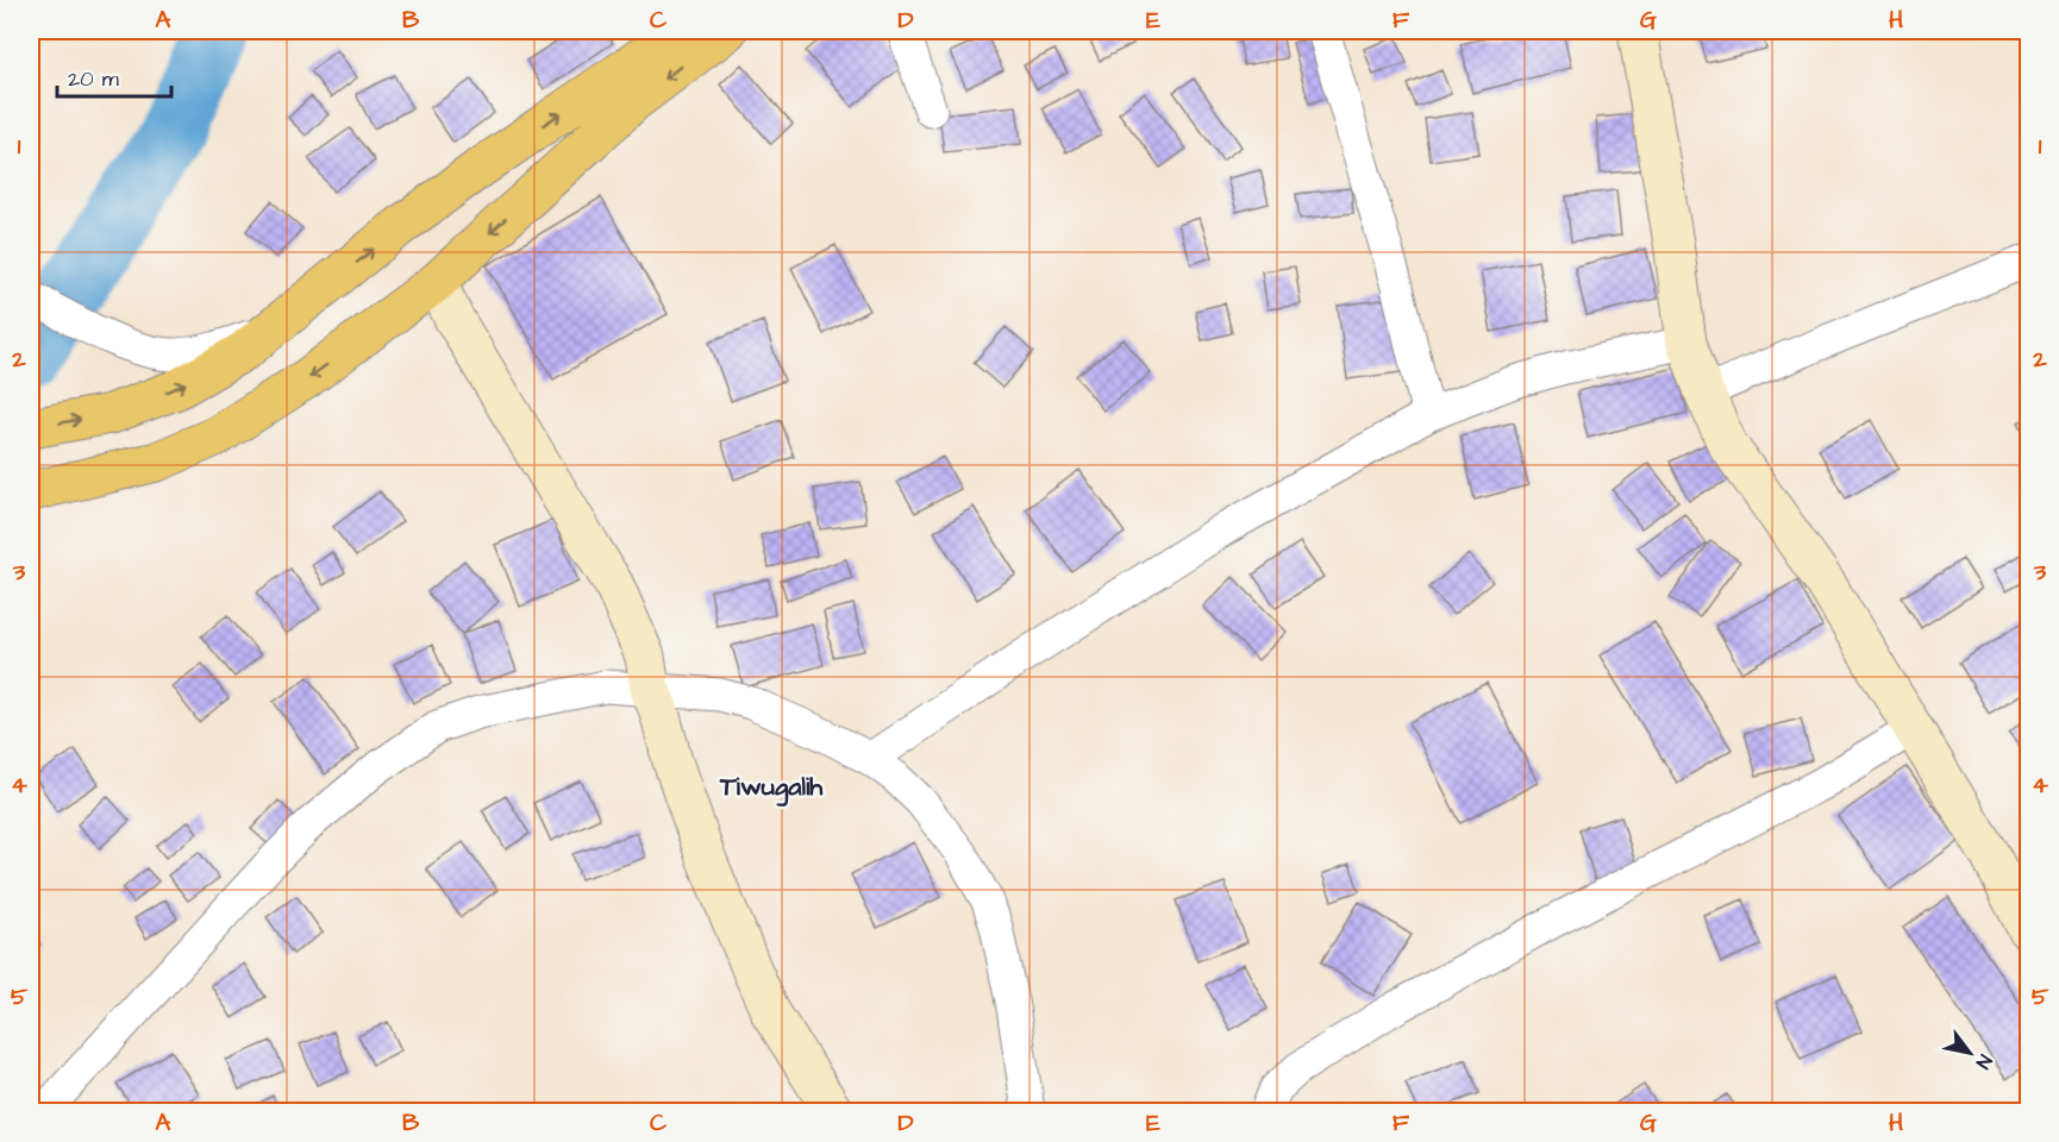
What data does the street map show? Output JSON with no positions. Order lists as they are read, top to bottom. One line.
{"districts":["Tiwugalih"],"scale_bar":"20 m","north":"bottom right","grid":{"columns":["A","B","C","D","E","F","G","H"],"rows":["1","2","3","4","5"]}}
